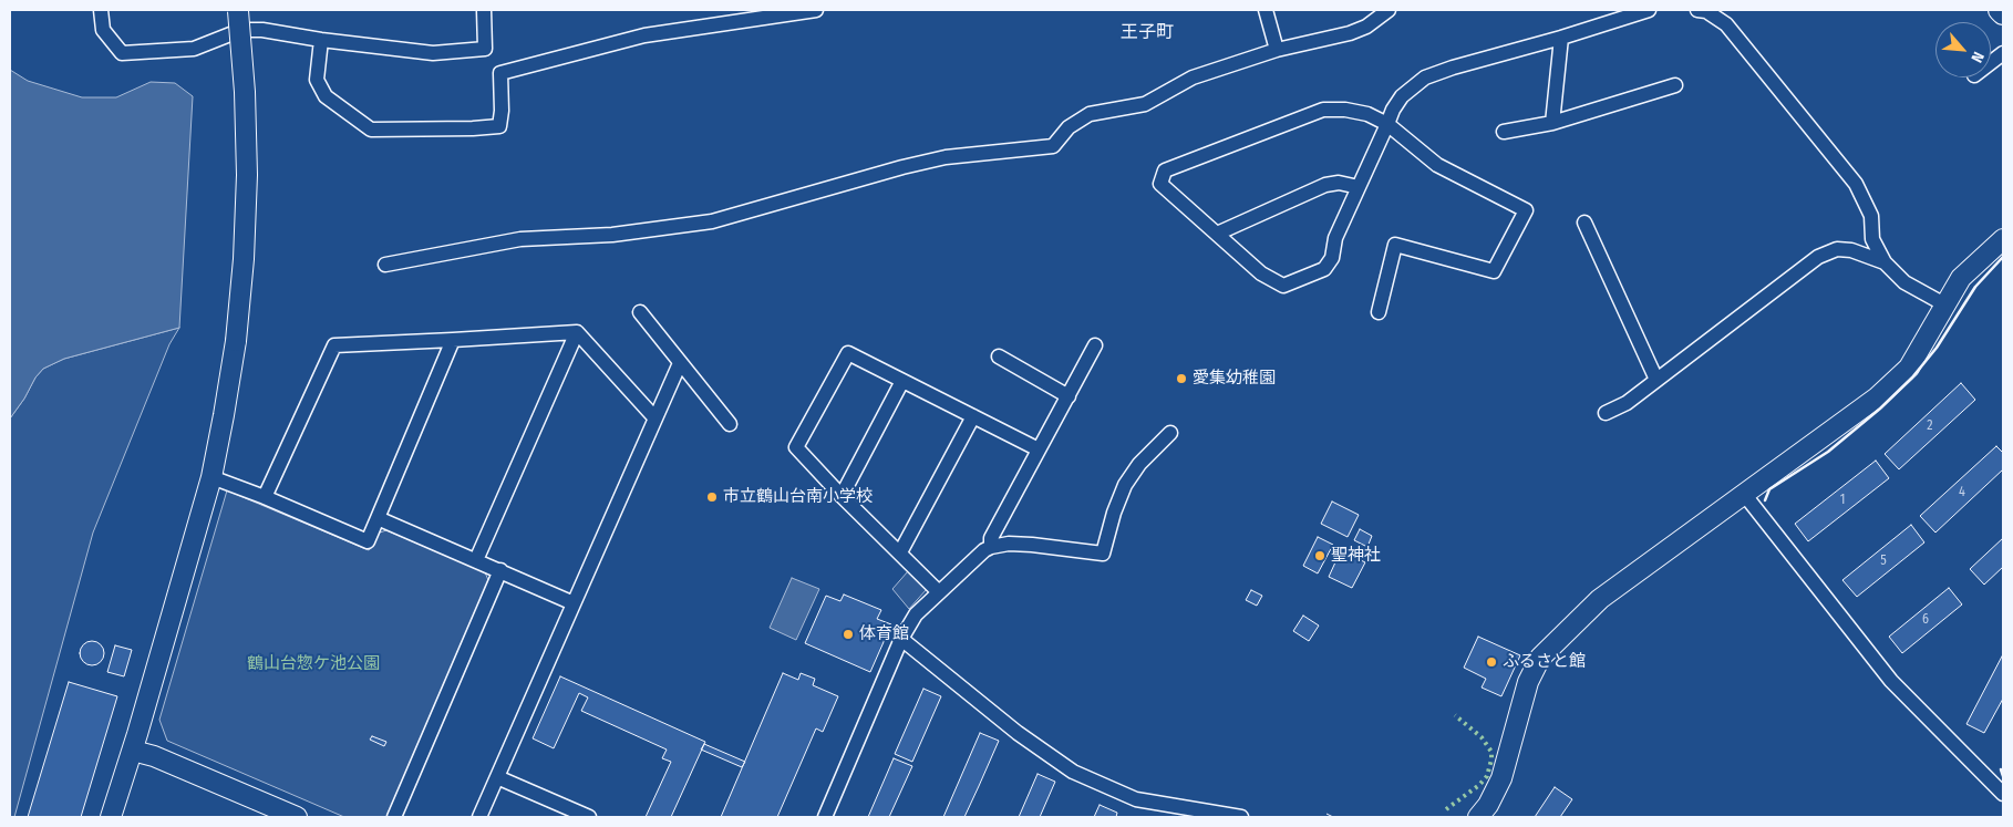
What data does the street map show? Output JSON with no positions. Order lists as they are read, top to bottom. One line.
{"districts":["王子町"],"parks":["鶴山台惣ケ池公園"],"places":["愛集幼稚園","市立鶴山台南小学校","聖神社","体育館","ふるさと館"],"house_numbers":["2","4","1","5","6"],"north":"bottom right"}
